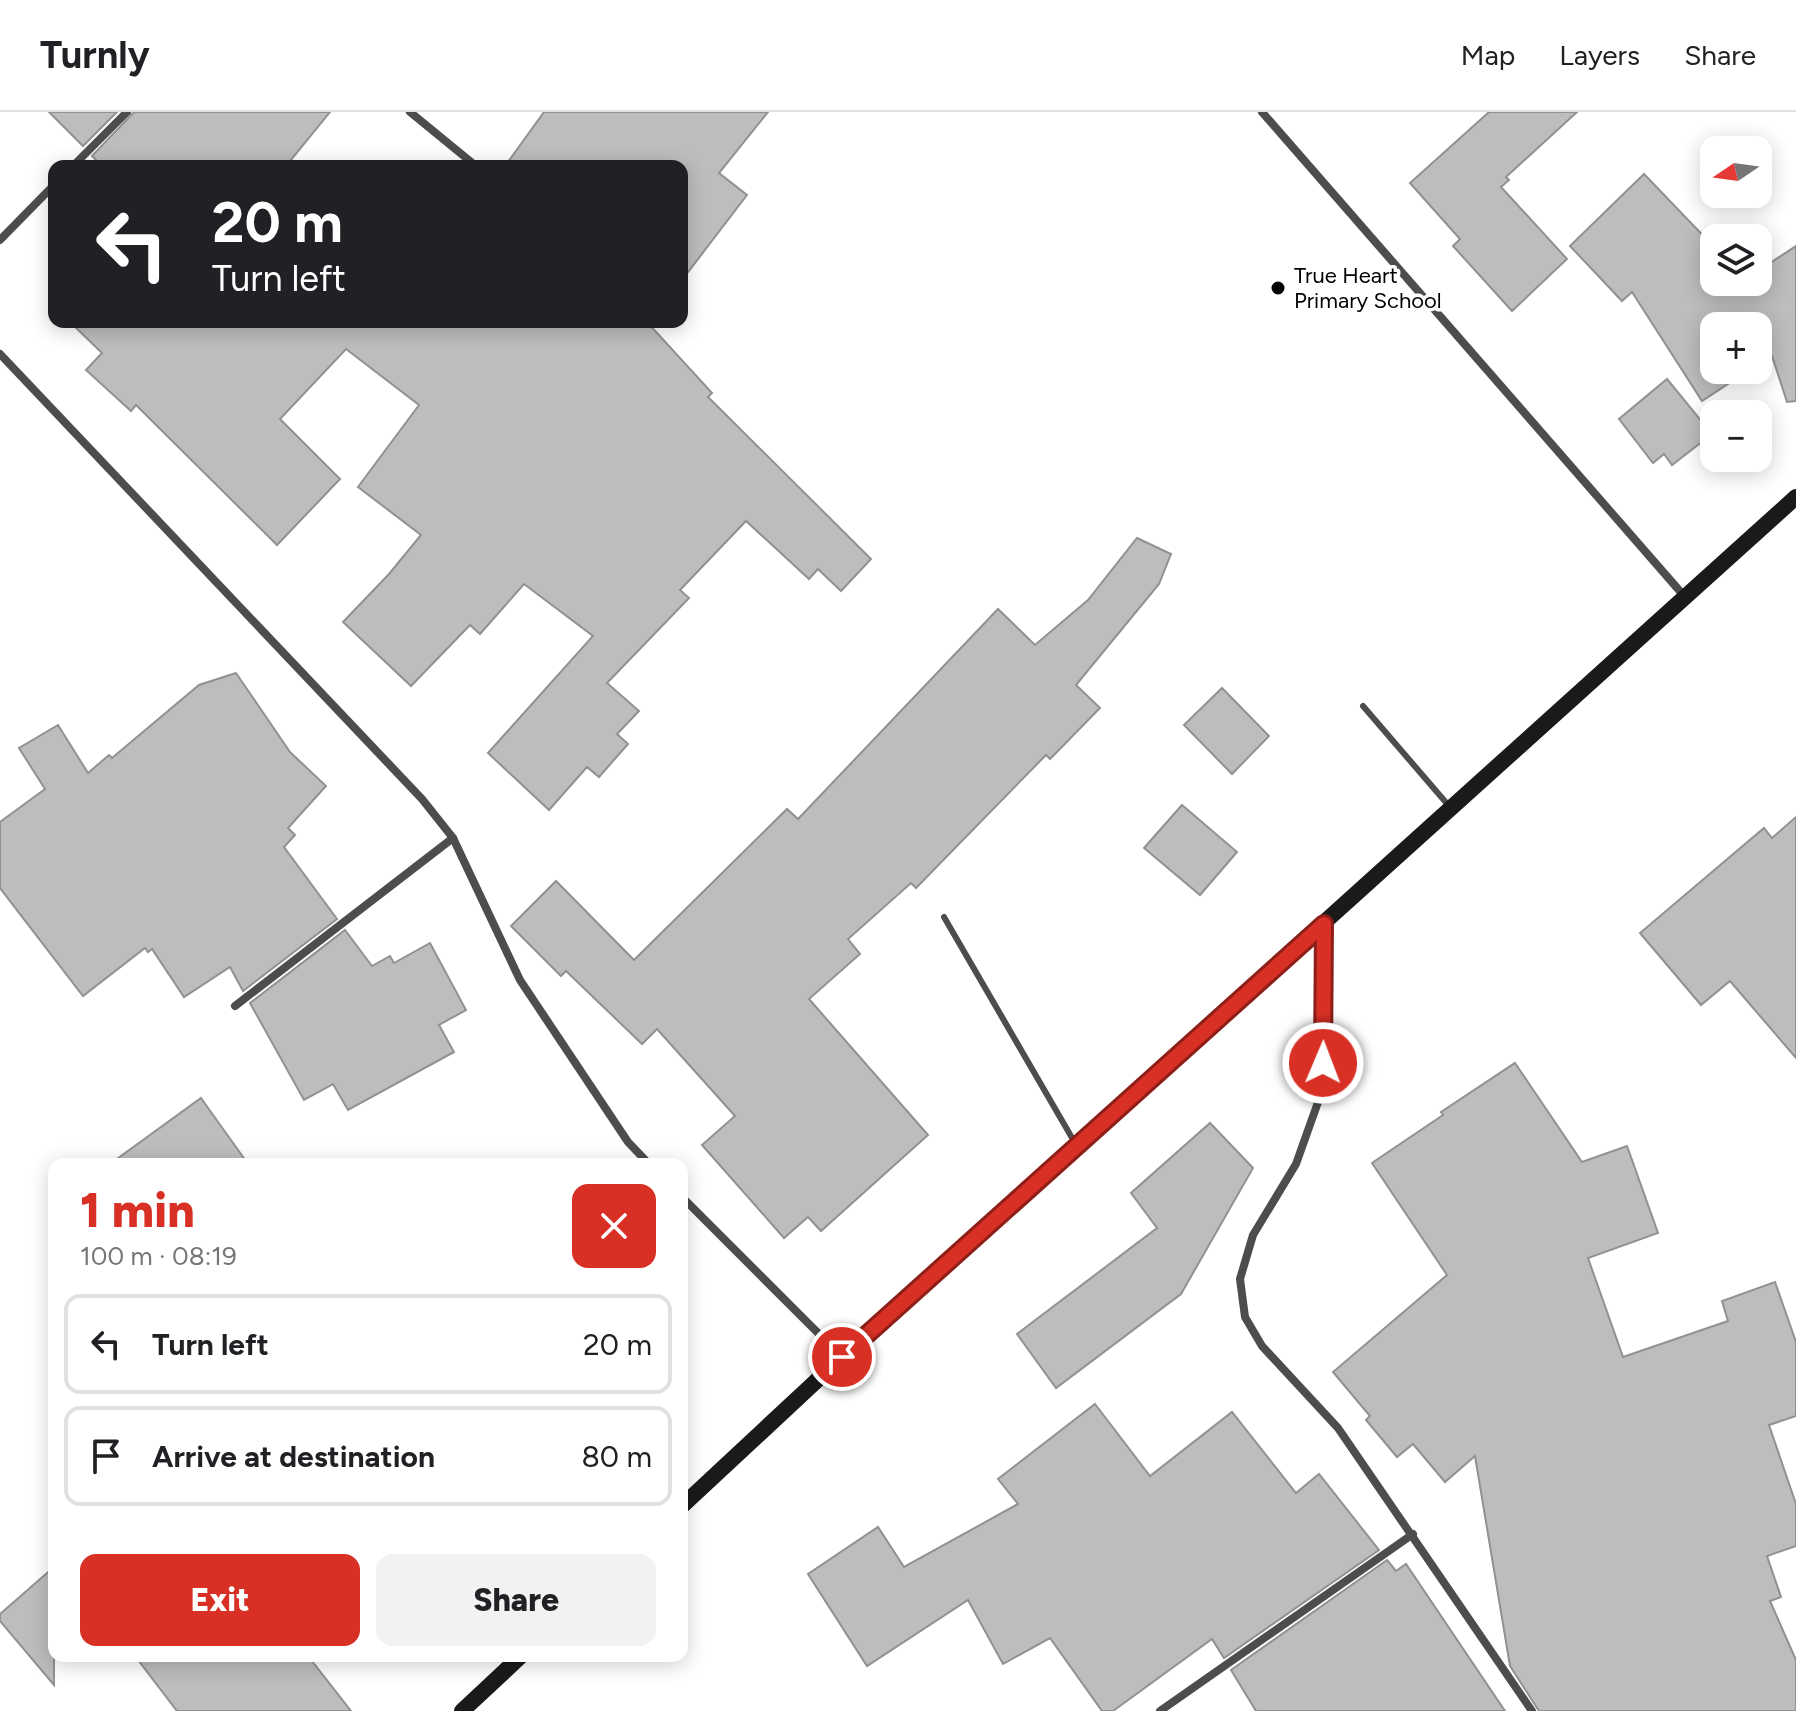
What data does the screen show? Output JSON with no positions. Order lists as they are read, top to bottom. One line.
{"places":["True Heart Primary School"],"north":"left","page":{"header":"Turnly","nav":["Map","Layers","Share"],"map_buttons":["+","−"],"turn":["20 m","Turn left"],"heading":["1 min","100 m · 08:19"],"list":[{"name":"Turn left","value":"20 m"},{"name":"Arrive at destination","value":"80 m"}],"buttons":["Exit","Share"]}}
